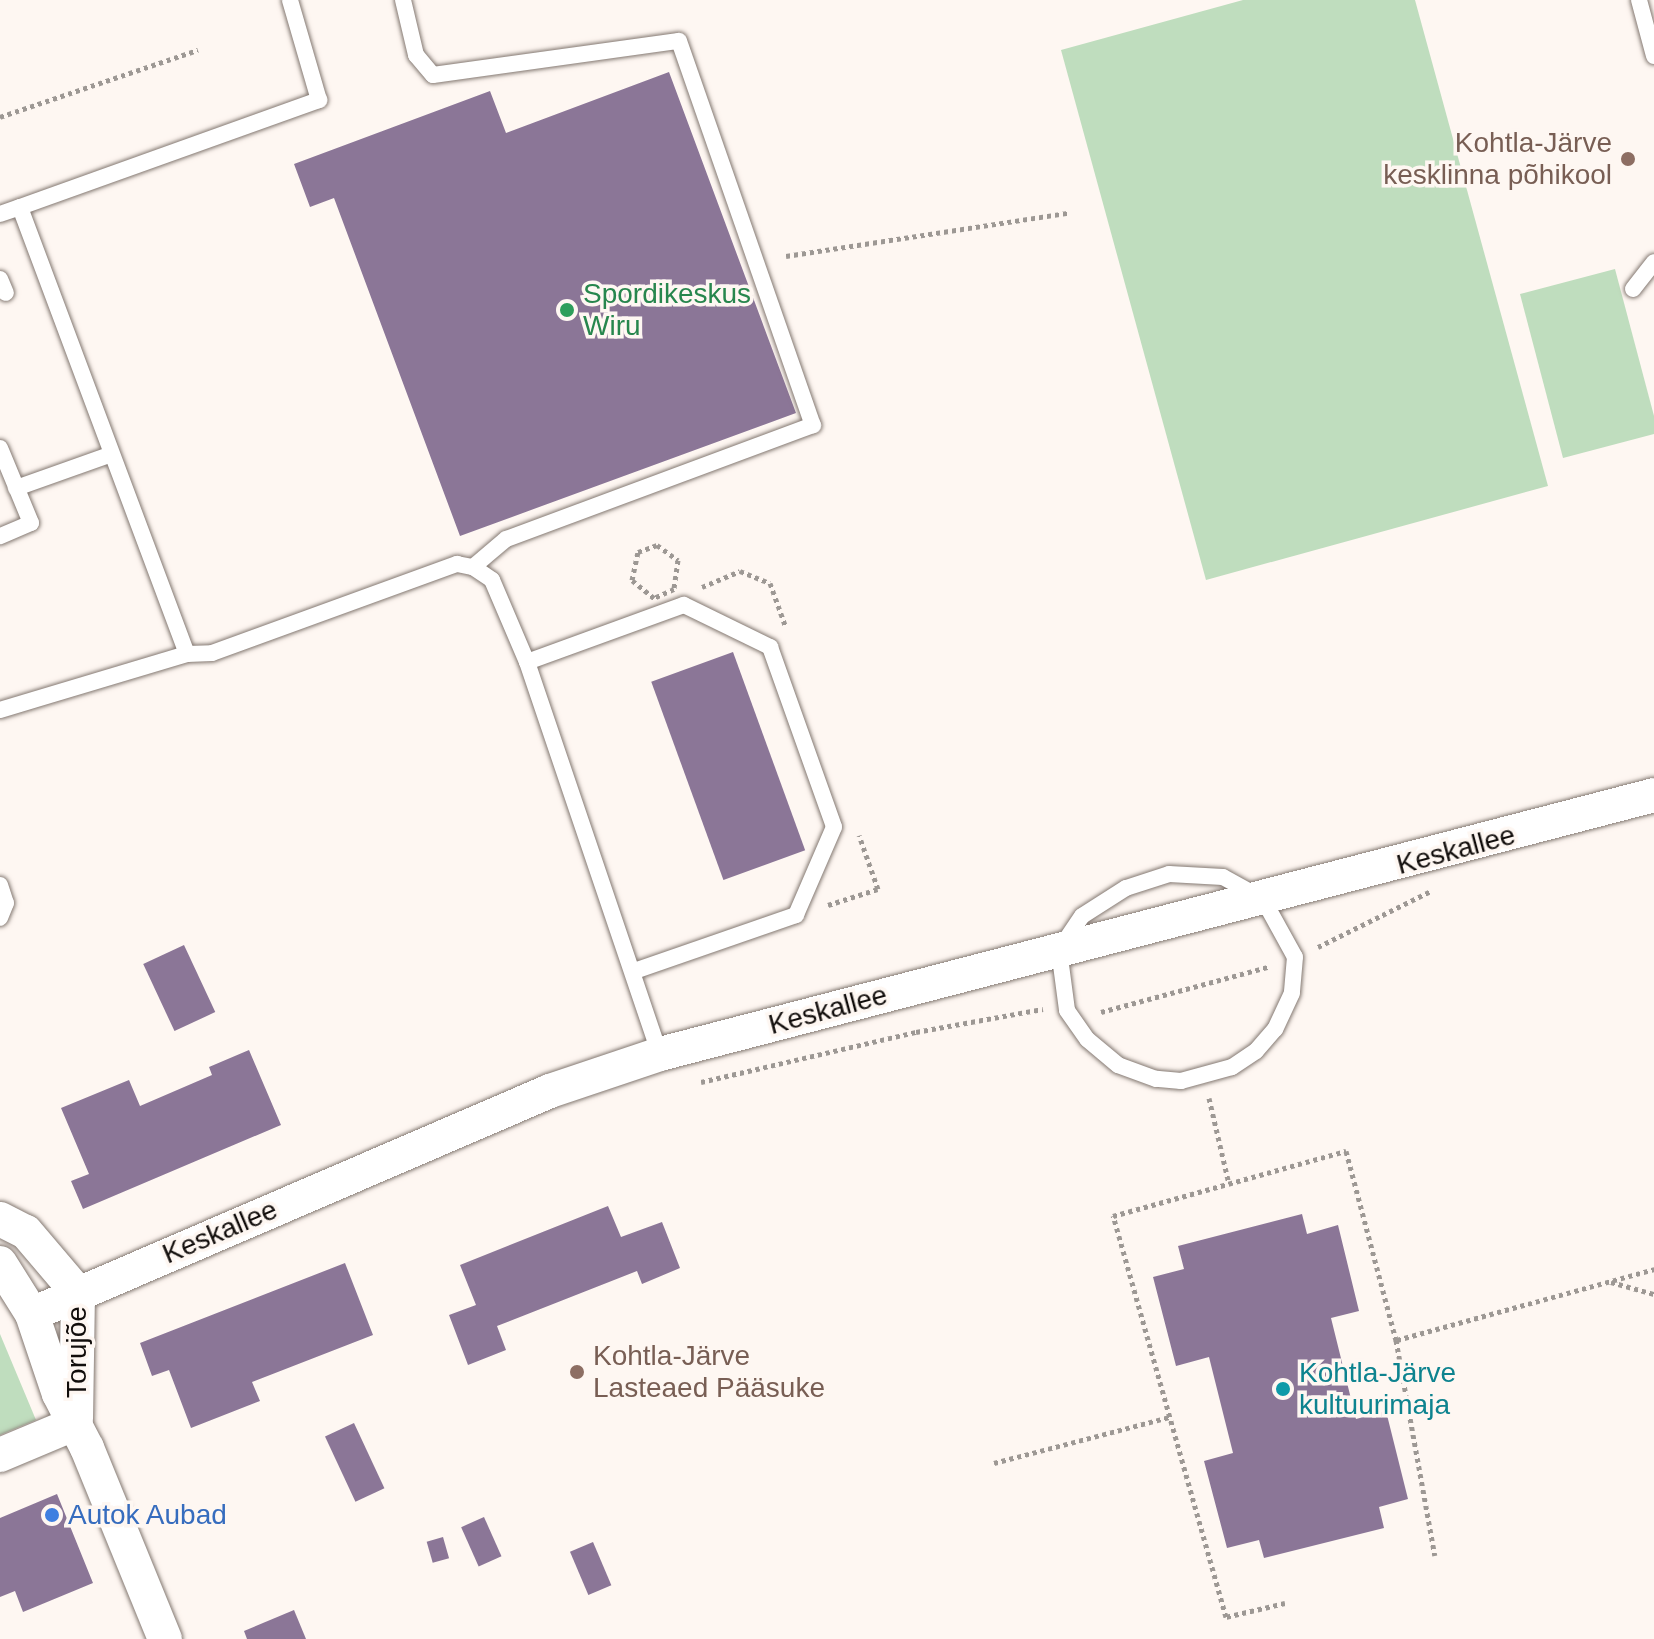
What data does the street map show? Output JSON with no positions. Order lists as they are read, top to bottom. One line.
{"streets":{"street":["Keskallee","Torujõe"]},"crossings":[["Keskallee","Torujõe"]],"places":["Kohtla-Järve kesklinna põhikool","Spordikeskus Wiru","Kohtla-Järve Lasteaed Pääsuke","Kohtla-Järve kultuurimaja","Autok Aubad"]}
